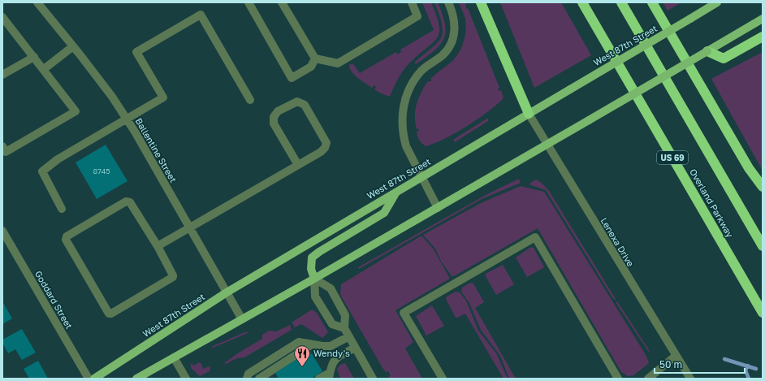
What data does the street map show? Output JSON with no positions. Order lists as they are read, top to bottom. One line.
{"streets":{"highway":["US 69","Overland Parkway"],"main road":["West 87th Street"],"street":["Ballentine Street","Lenexa Drive","Goddard Street"]},"crossings":[["West 87th Street","Ballentine Street"],["West 87th Street","Lenexa Drive"]],"places":{"restaurant":["Wendy's"]},"house_numbers":["8745"],"scale_bar":"50 m"}
